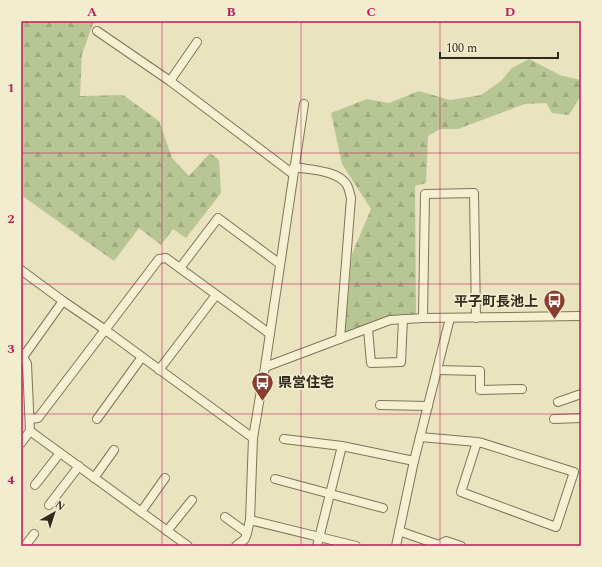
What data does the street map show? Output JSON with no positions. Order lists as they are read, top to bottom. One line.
{"places":{"bus stop":["平子町長池上","県営住宅"]},"scale_bar":"100 m","north":"top right","grid":{"columns":["A","B","C","D"],"rows":["1","2","3","4"]}}
